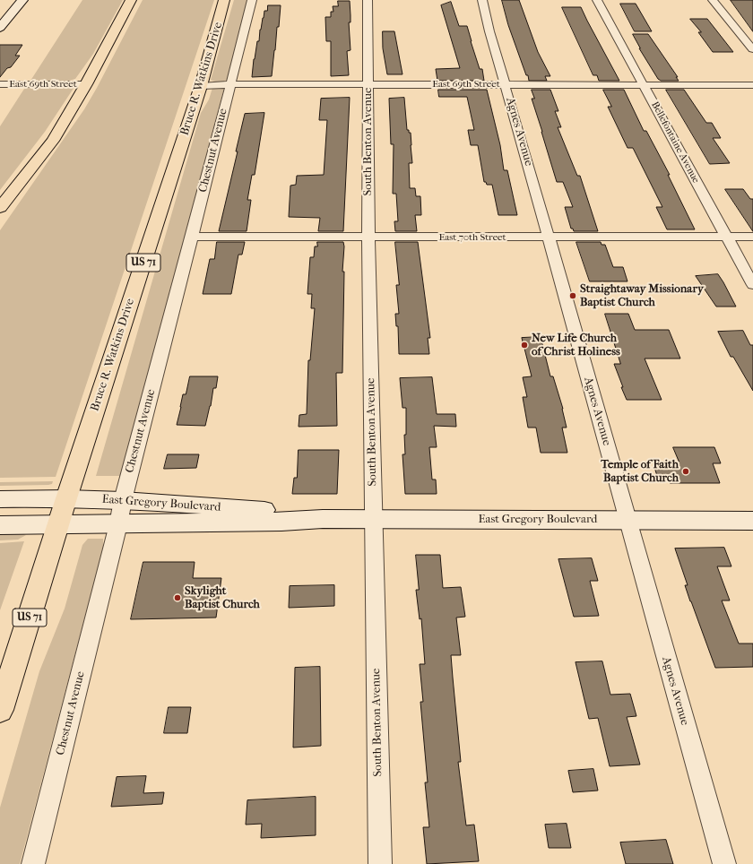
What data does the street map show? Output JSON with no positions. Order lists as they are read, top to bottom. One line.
{"streets":{"highway":["Bruce R. Watkins Drive","US 71"],"main road":["East Gregory Boulevard"],"street":["East 69th Street","Agnes Avenue","South Benton Avenue","Bellefontaine Avenue","Chestnut Avenue","East 70th Street"]},"crossings":[["Bruce R. Watkins Drive","East 69th Street"],["Bruce R. Watkins Drive","East Gregory Boulevard"],["East 69th Street","Agnes Avenue"],["East 69th Street","South Benton Avenue"],["East 69th Street","Bellefontaine Avenue"],["East 69th Street","Chestnut Avenue"],["Agnes Avenue","East 70th Street"],["Agnes Avenue","East Gregory Boulevard"],["South Benton Avenue","East 70th Street"],["South Benton Avenue","East Gregory Boulevard"],["Bellefontaine Avenue","East 70th Street"],["Chestnut Avenue","East 70th Street"],["Chestnut Avenue","East Gregory Boulevard"]],"places":["Straightaway Missionary Baptist Church","New Life Church of Christ Holiness","Temple of Faith Baptist Church","Skylight Baptist Church"]}
